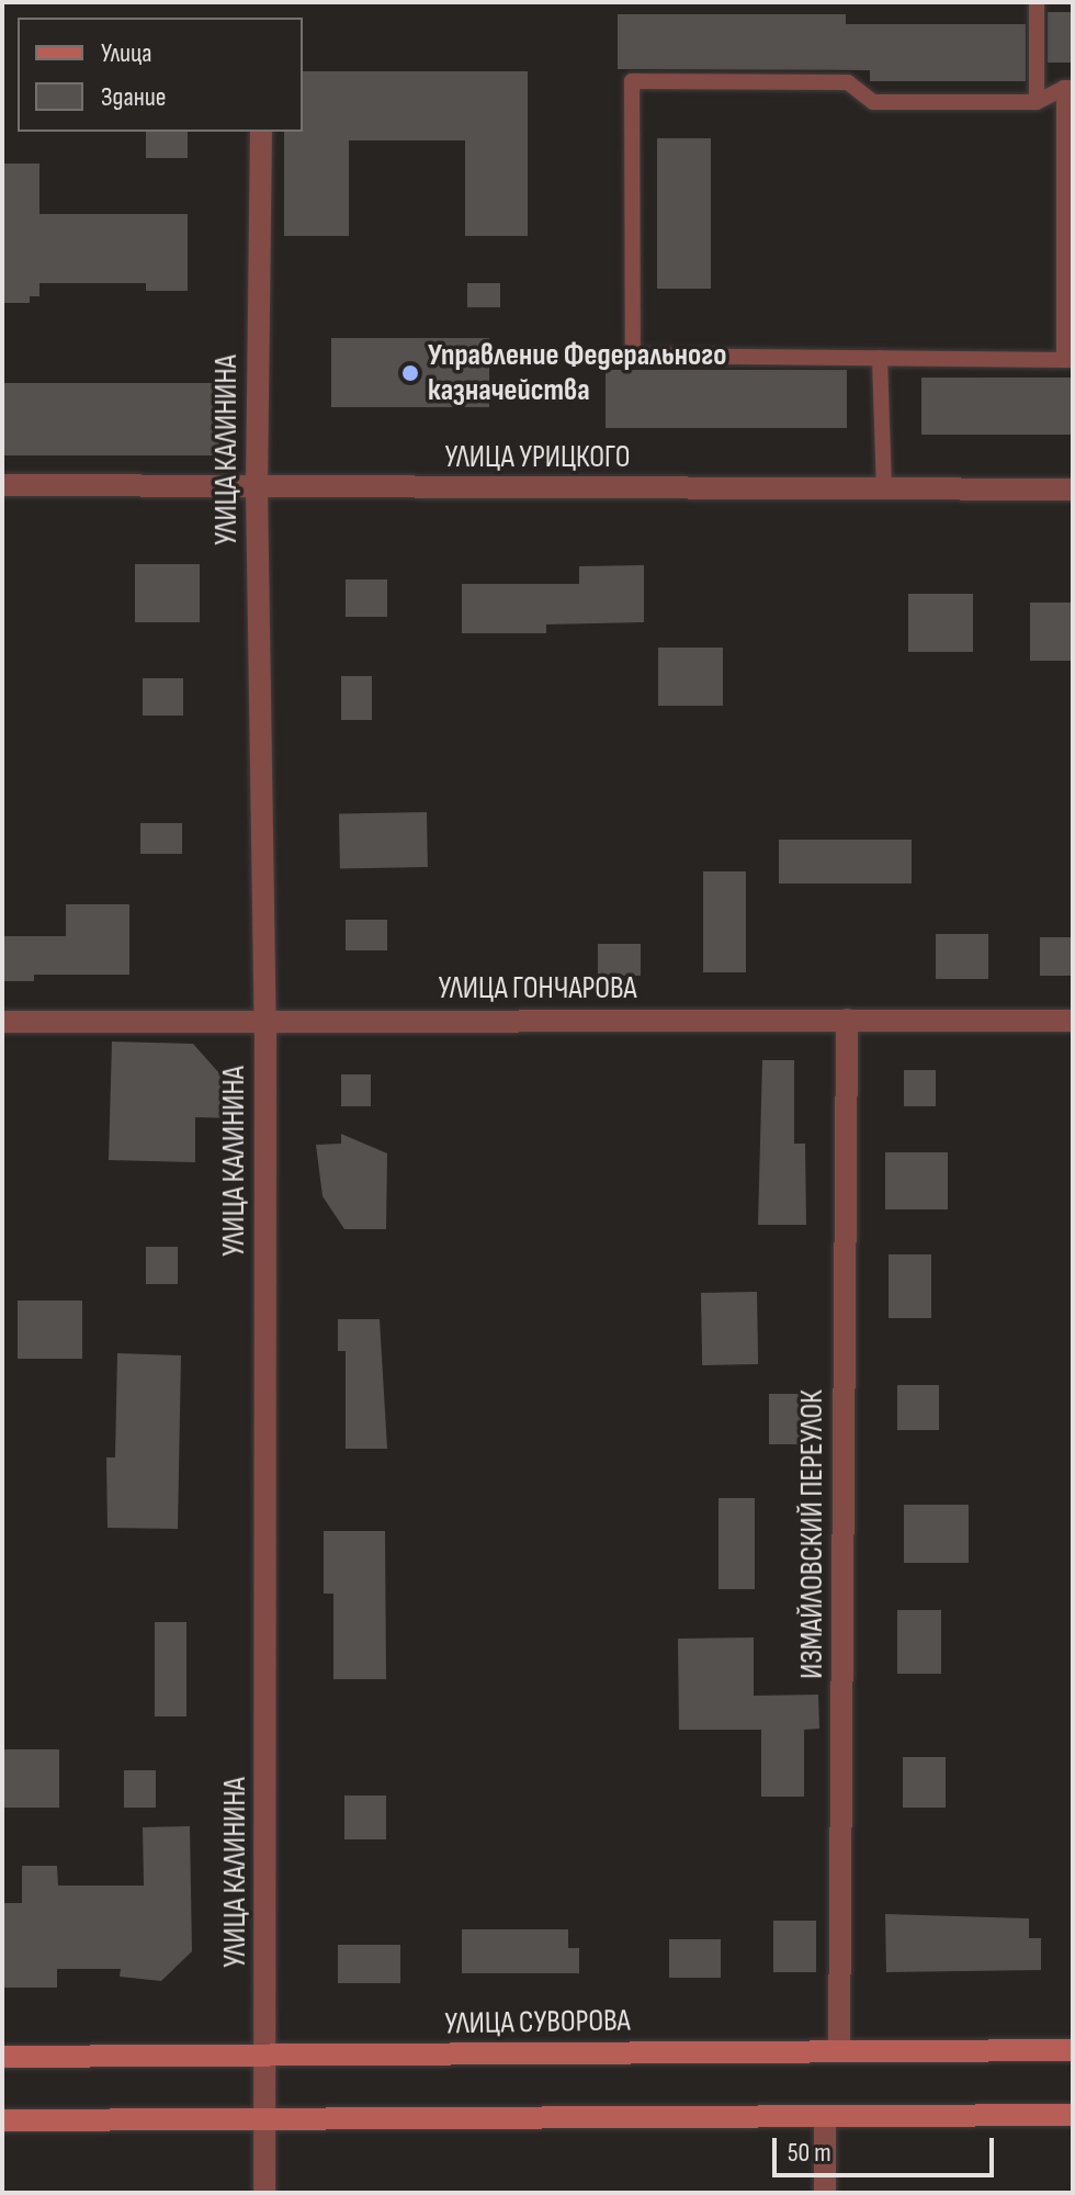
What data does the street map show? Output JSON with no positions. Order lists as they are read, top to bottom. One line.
{"streets":{"main road":["УЛИЦА СУВОРОВА"],"street":["УЛИЦА КАЛИНИНА","УЛИЦА УРИЦКОГО","УЛИЦА ГОНЧАРОВА","ИЗМАЙЛОВСКИЙ ПЕРЕУЛОК"]},"crossings":[["УЛИЦА КАЛИНИНА","УЛИЦА УРИЦКОГО"],["УЛИЦА КАЛИНИНА","УЛИЦА ГОНЧАРОВА"],["УЛИЦА КАЛИНИНА","УЛИЦА СУВОРОВА"],["УЛИЦА ГОНЧАРОВА","ИЗМАЙЛОВСКИЙ ПЕРЕУЛОК"],["ИЗМАЙЛОВСКИЙ ПЕРЕУЛОК","УЛИЦА СУВОРОВА"]],"places":["Управление Федерального казначейства"],"legend":["Улица","Здание"],"scale_bar":"50 m"}
